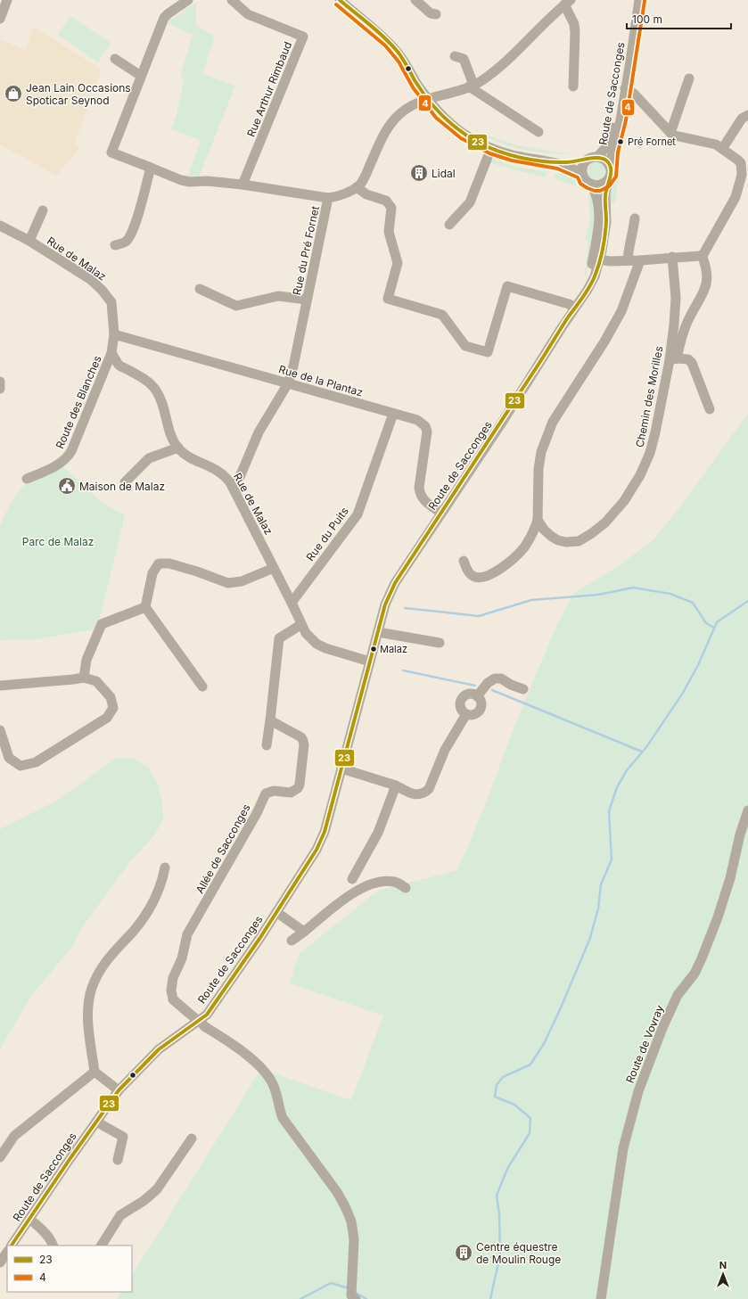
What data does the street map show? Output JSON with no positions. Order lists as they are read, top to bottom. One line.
{"streets":{"street":["Rue Arthur Rimbaud","Route de Sacconges","Rue du Pré Fornet","Rue de Malaz","Rue de la Plantaz","Chemin des Morilles","Route des Blanches","Rue du Puits","Allée de Sacconges","Route de Vovray"]},"crossings":[["Route de Sacconges","Rue de Malaz"],["Route de Sacconges","Rue de la Plantaz"],["Route de Sacconges","Allée de Sacconges"],["Rue du Pré Fornet","Rue de Malaz"],["Rue du Pré Fornet","Rue de la Plantaz"],["Rue de Malaz","Rue de la Plantaz"],["Rue de Malaz","Route des Blanches"],["Rue de Malaz","Rue du Puits"],["Rue de la Plantaz","Rue du Puits"]],"parks":["Parc de Malaz"],"places":{"shop":["Jean Lain Occasions Spoticar Seynod"],"other":["Pré Fornet","Malaz"],"building":["Lidal","Centre équestre de Moulin Rouge"],"public building":["Maison de Malaz"]},"lines":["transit line 23","transit line 4"],"legend":["23","4"],"scale_bar":"100 m","north":"top"}
